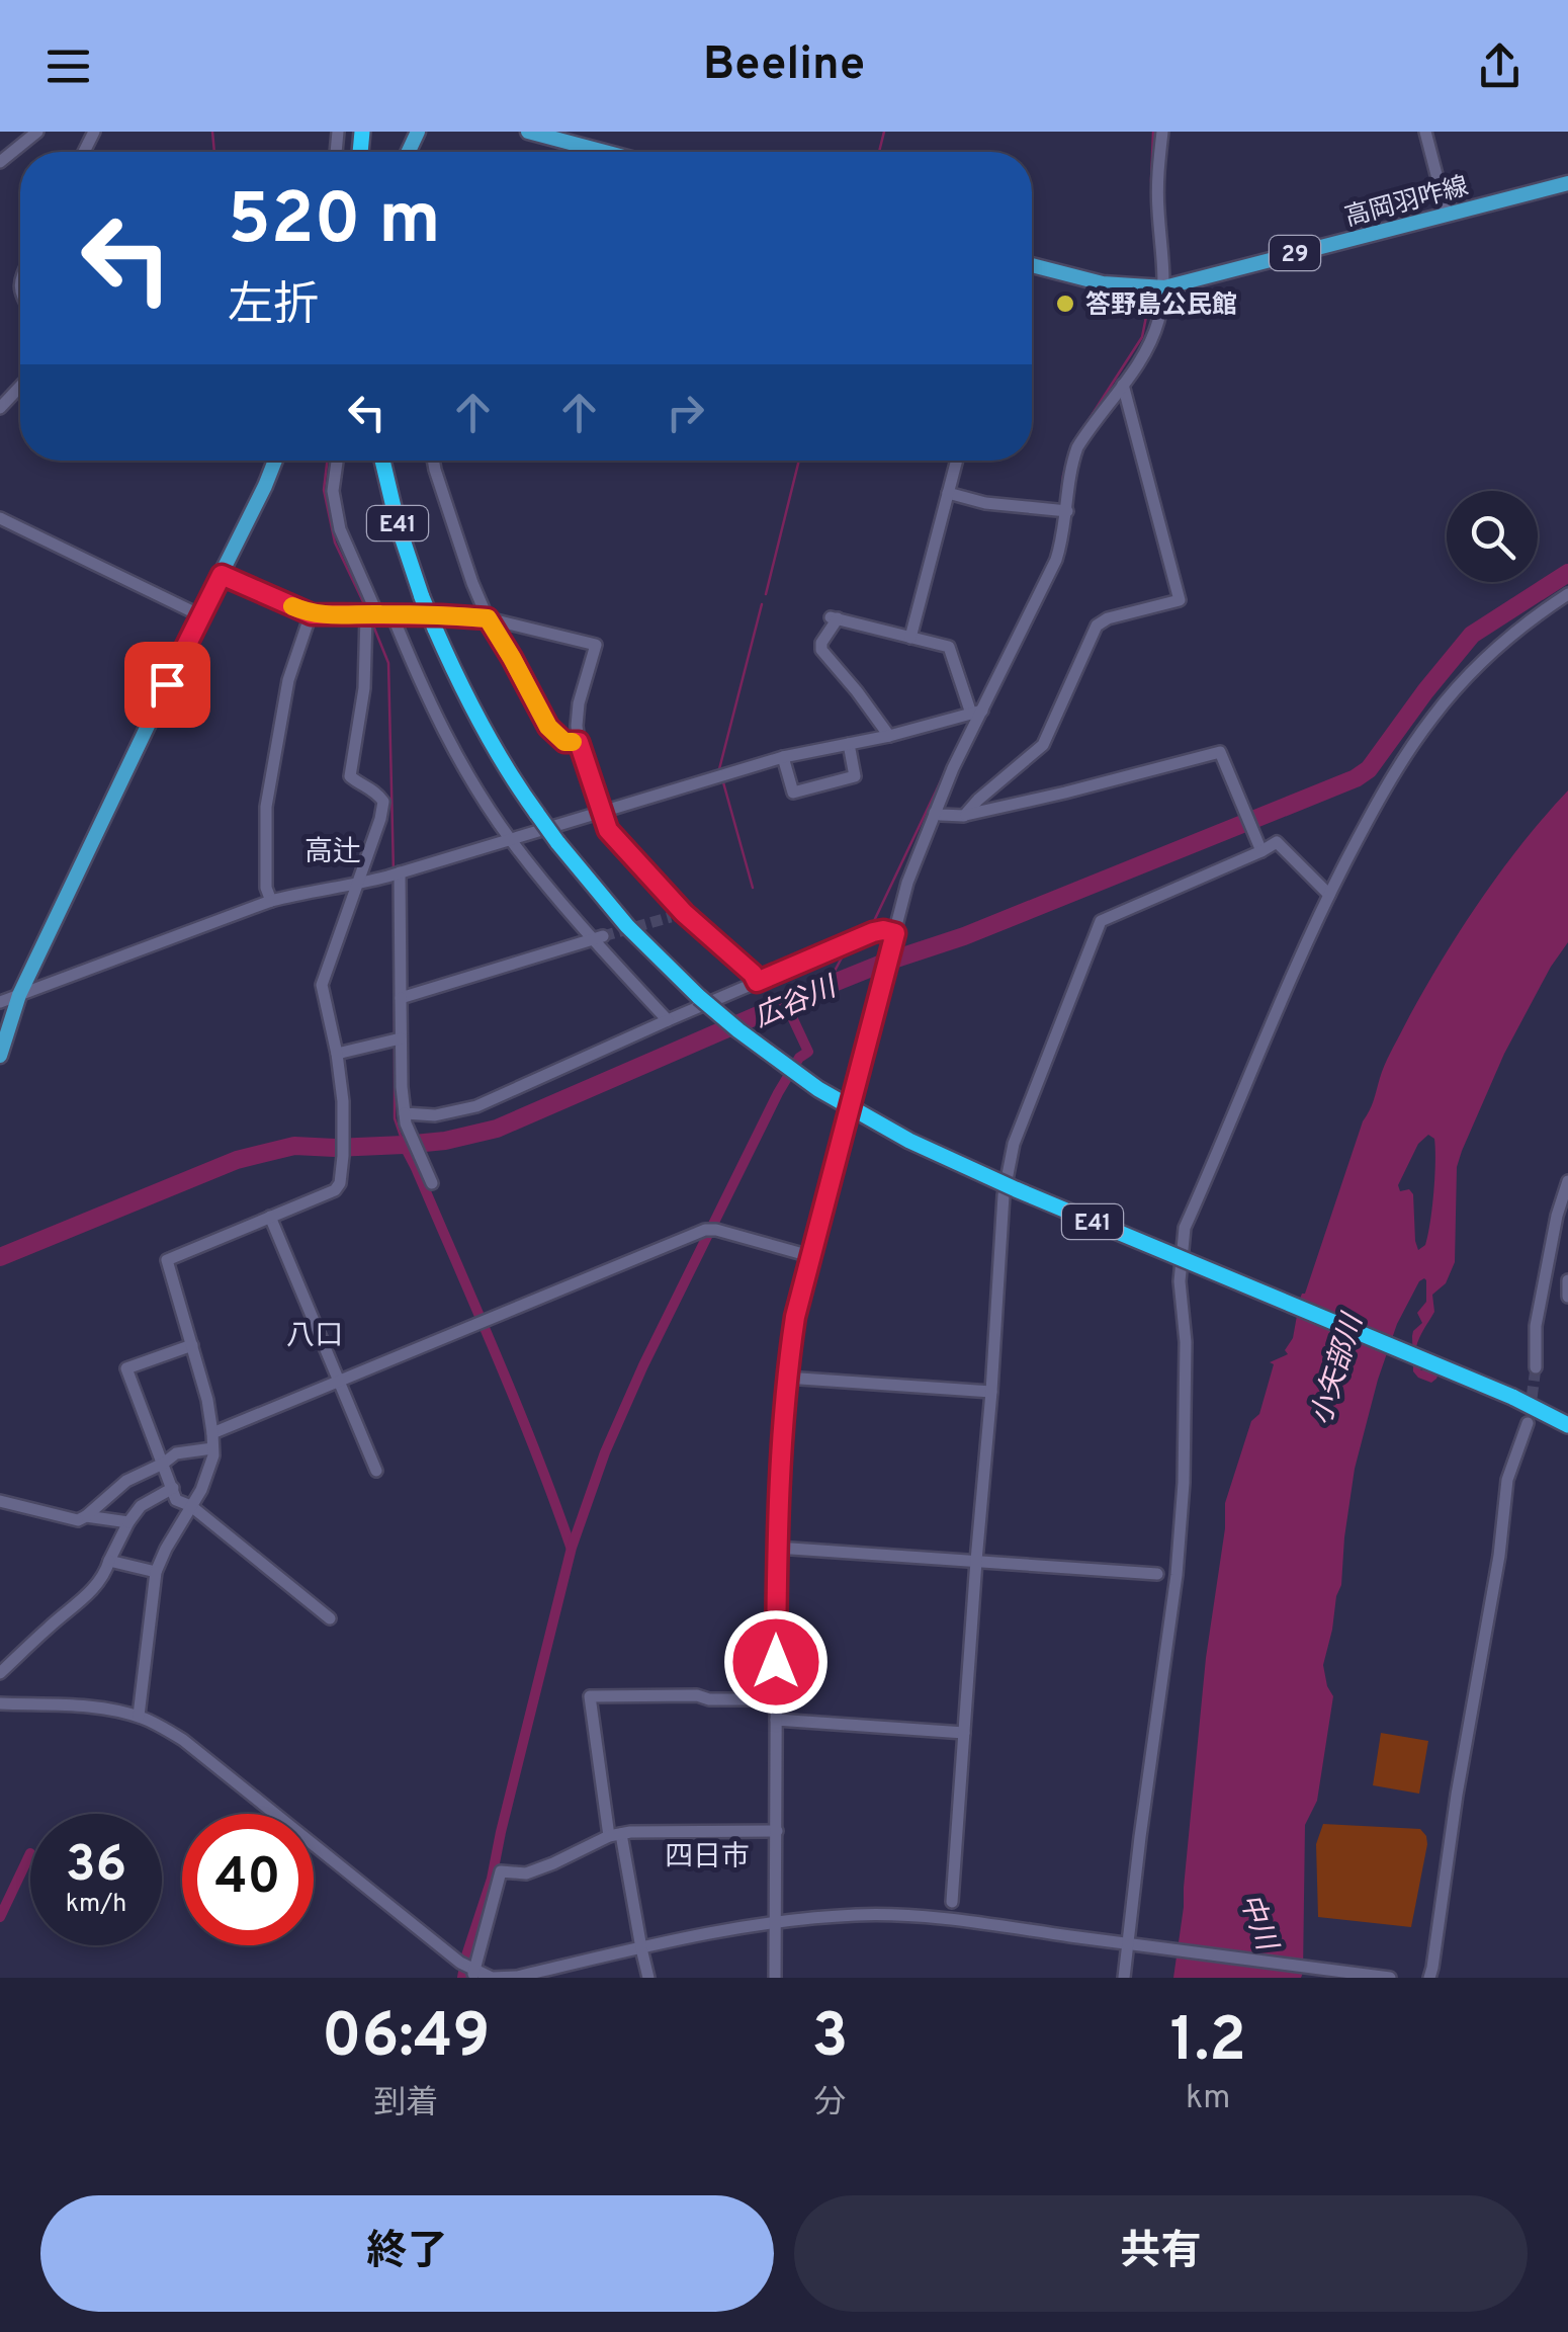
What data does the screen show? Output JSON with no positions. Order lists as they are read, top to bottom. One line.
{"streets":{"highway":["E41"],"main road":["高岡羽咋線","29"]},"districts":["高辻","八口","四日市"],"water":["広谷川","小矢部川","中川"],"places":["答野島公民館"],"page":{"header":"Beeline","turn":["520 m","左折"],"speed":"36 km/h","limit":"40","eta":["06:49","到着","3","分","1.2","km"],"buttons":["終了","共有"]}}
